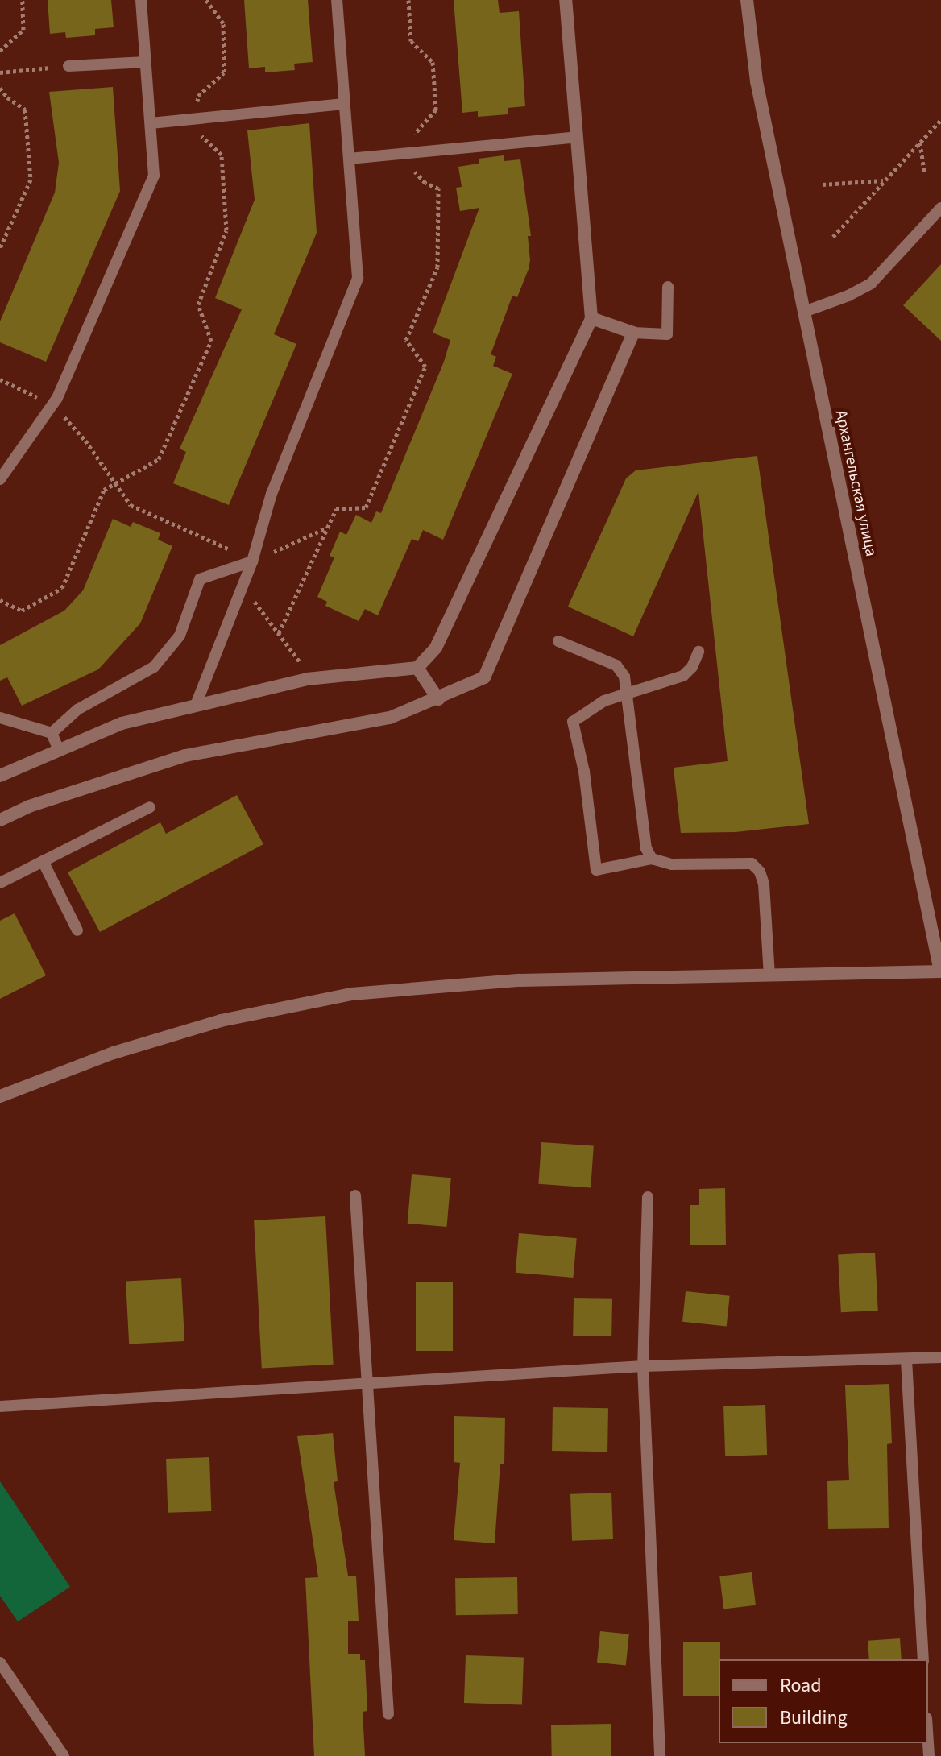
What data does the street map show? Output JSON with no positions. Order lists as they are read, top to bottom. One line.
{"streets":{"street":["Архангельская улица"]},"legend":["Road","Building"]}
